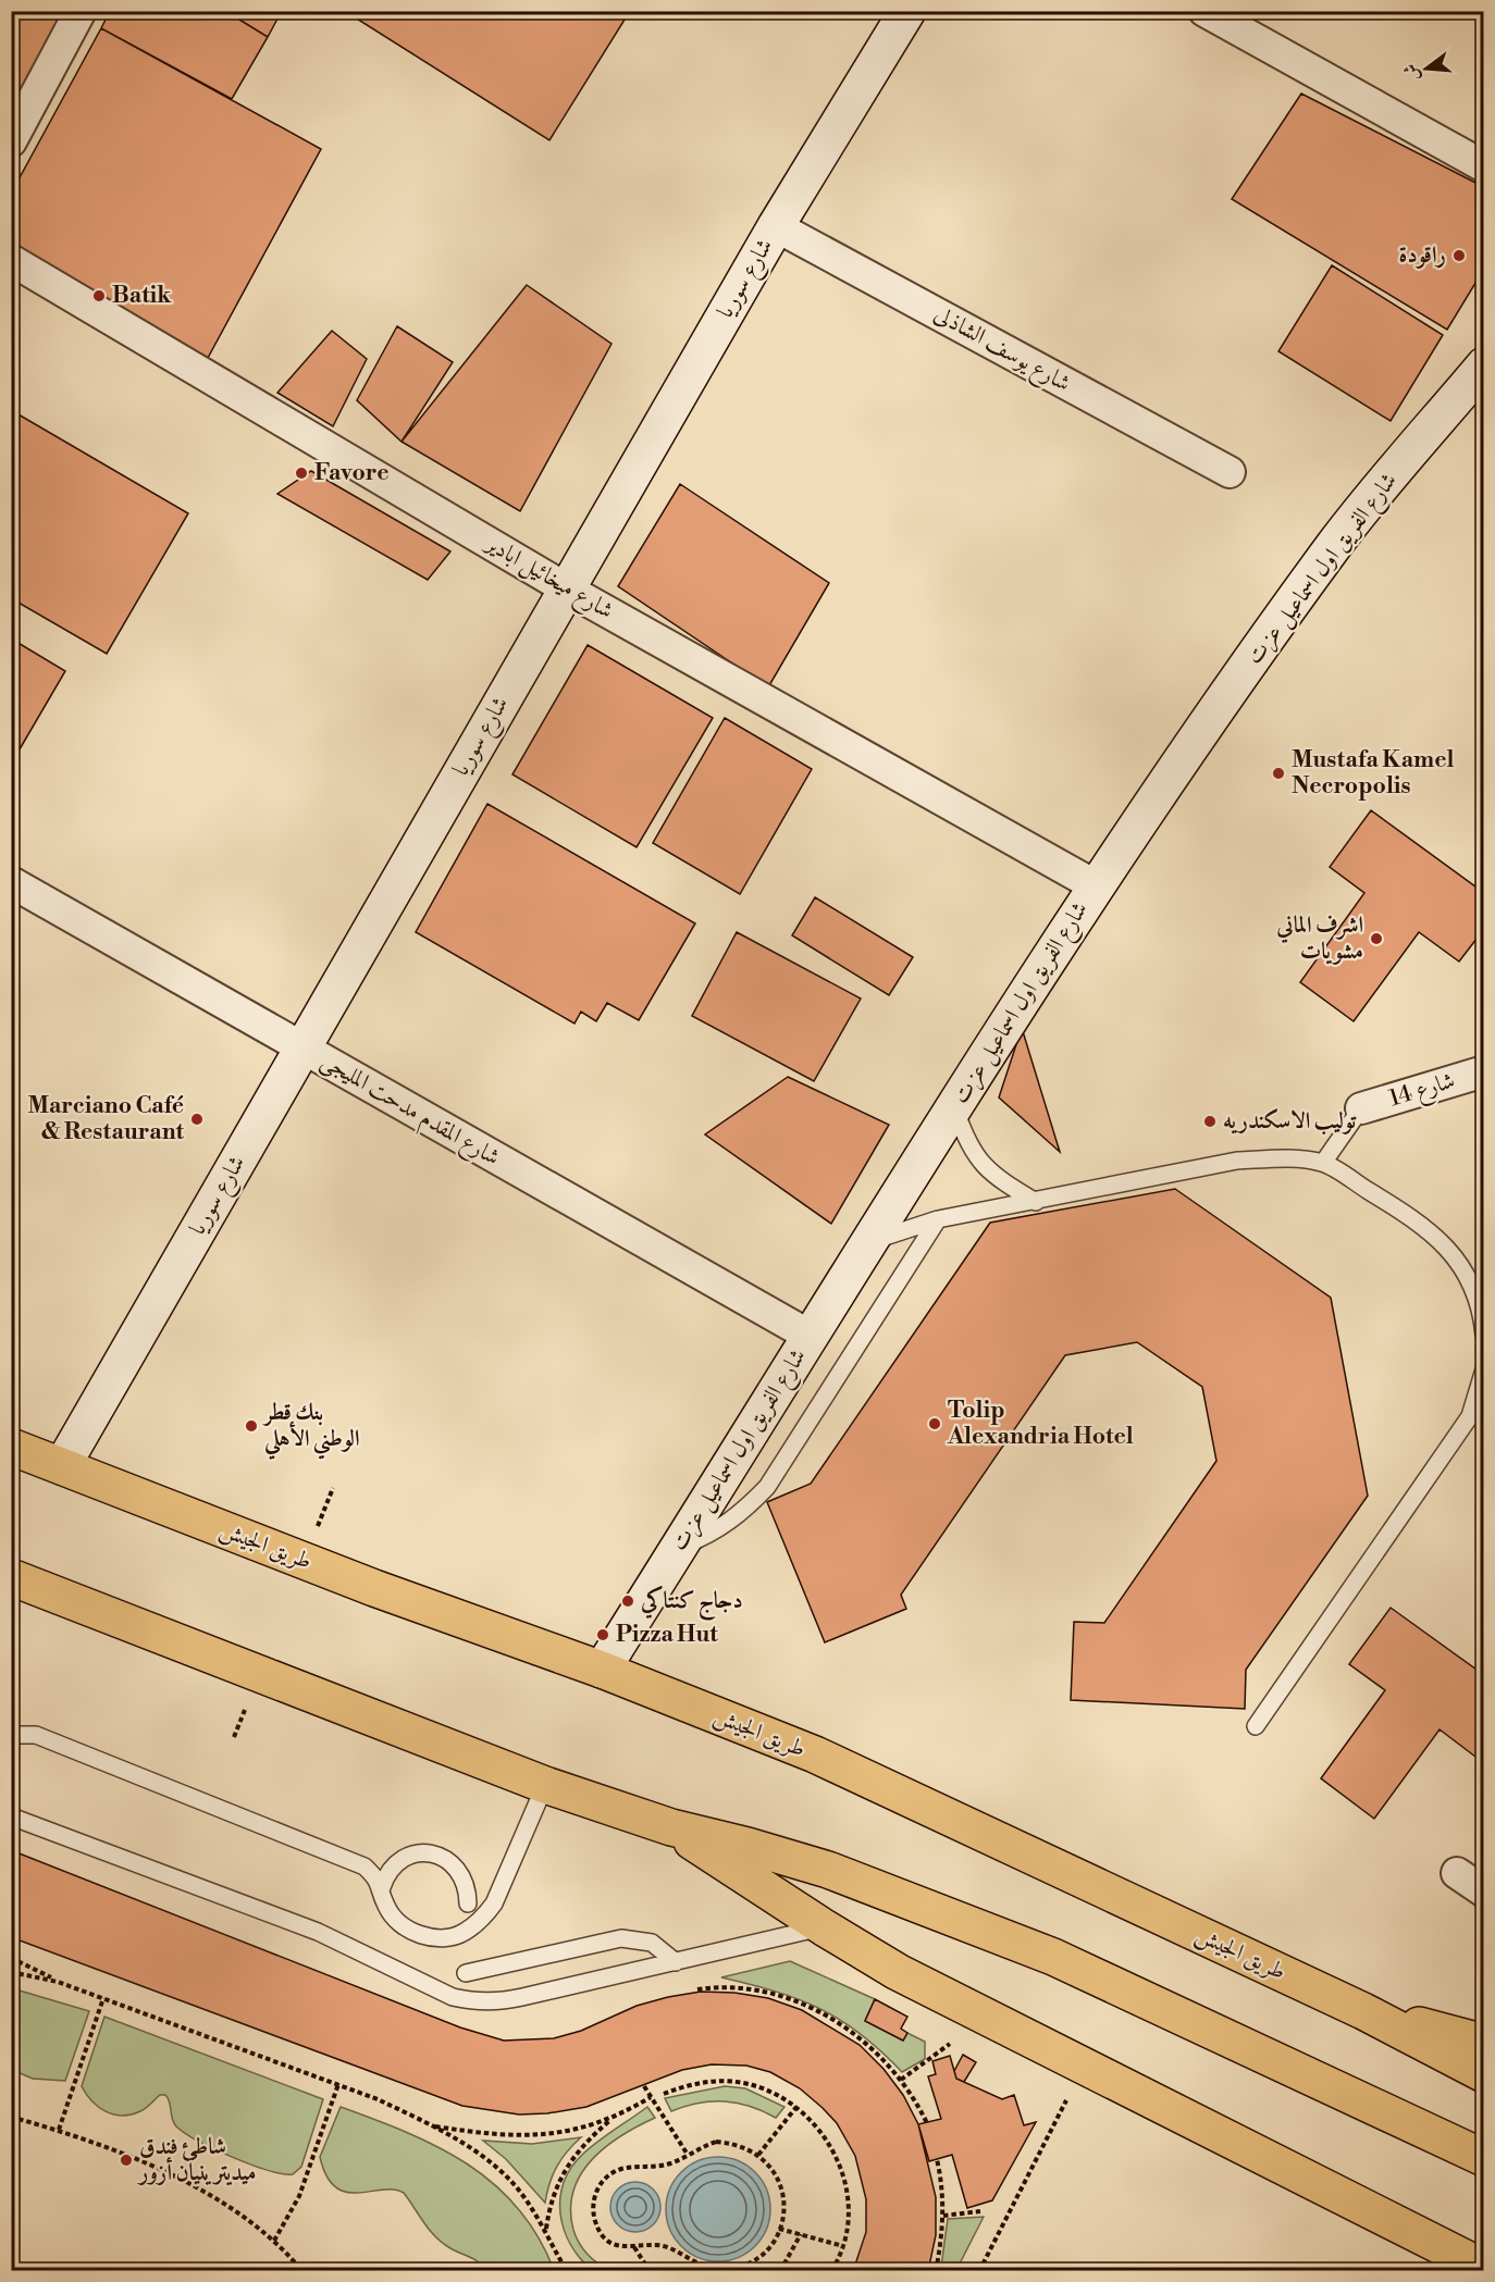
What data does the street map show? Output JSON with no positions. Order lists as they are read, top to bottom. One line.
{"streets":{"highway":["طريق الجيش"],"street":["شارع سوريا","شارع يوسف الشاذلى","شارع الفريق اول اسماعيل عزت","شارع ميخائيل ابادير","شارع 14","شارع المقدم مدحت المليجى"]},"crossings":[["شارع سوريا","شارع يوسف الشاذلى"],["شارع سوريا","شارع ميخائيل ابادير"],["شارع سوريا","شارع المقدم مدحت المليجى"],["شارع سوريا","طريق الجيش"],["شارع الفريق اول اسماعيل عزت","شارع ميخائيل ابادير"],["شارع الفريق اول اسماعيل عزت","شارع المقدم مدحت المليجى"],["شارع الفريق اول اسماعيل عزت","طريق الجيش"]],"places":["راقودة","Batik","Favore","Mustafa Kamel Necropolis","اشرف الماني مشويات","Marciano Café & Restaurant","توليب الاسكندريه","Tolip Alexandria Hotel","بنك قطر الوطني الأهلي","دجاج كنتاكي","Pizza Hut","شاطئ فندق ميديترينيان أزور"],"north":"left"}
